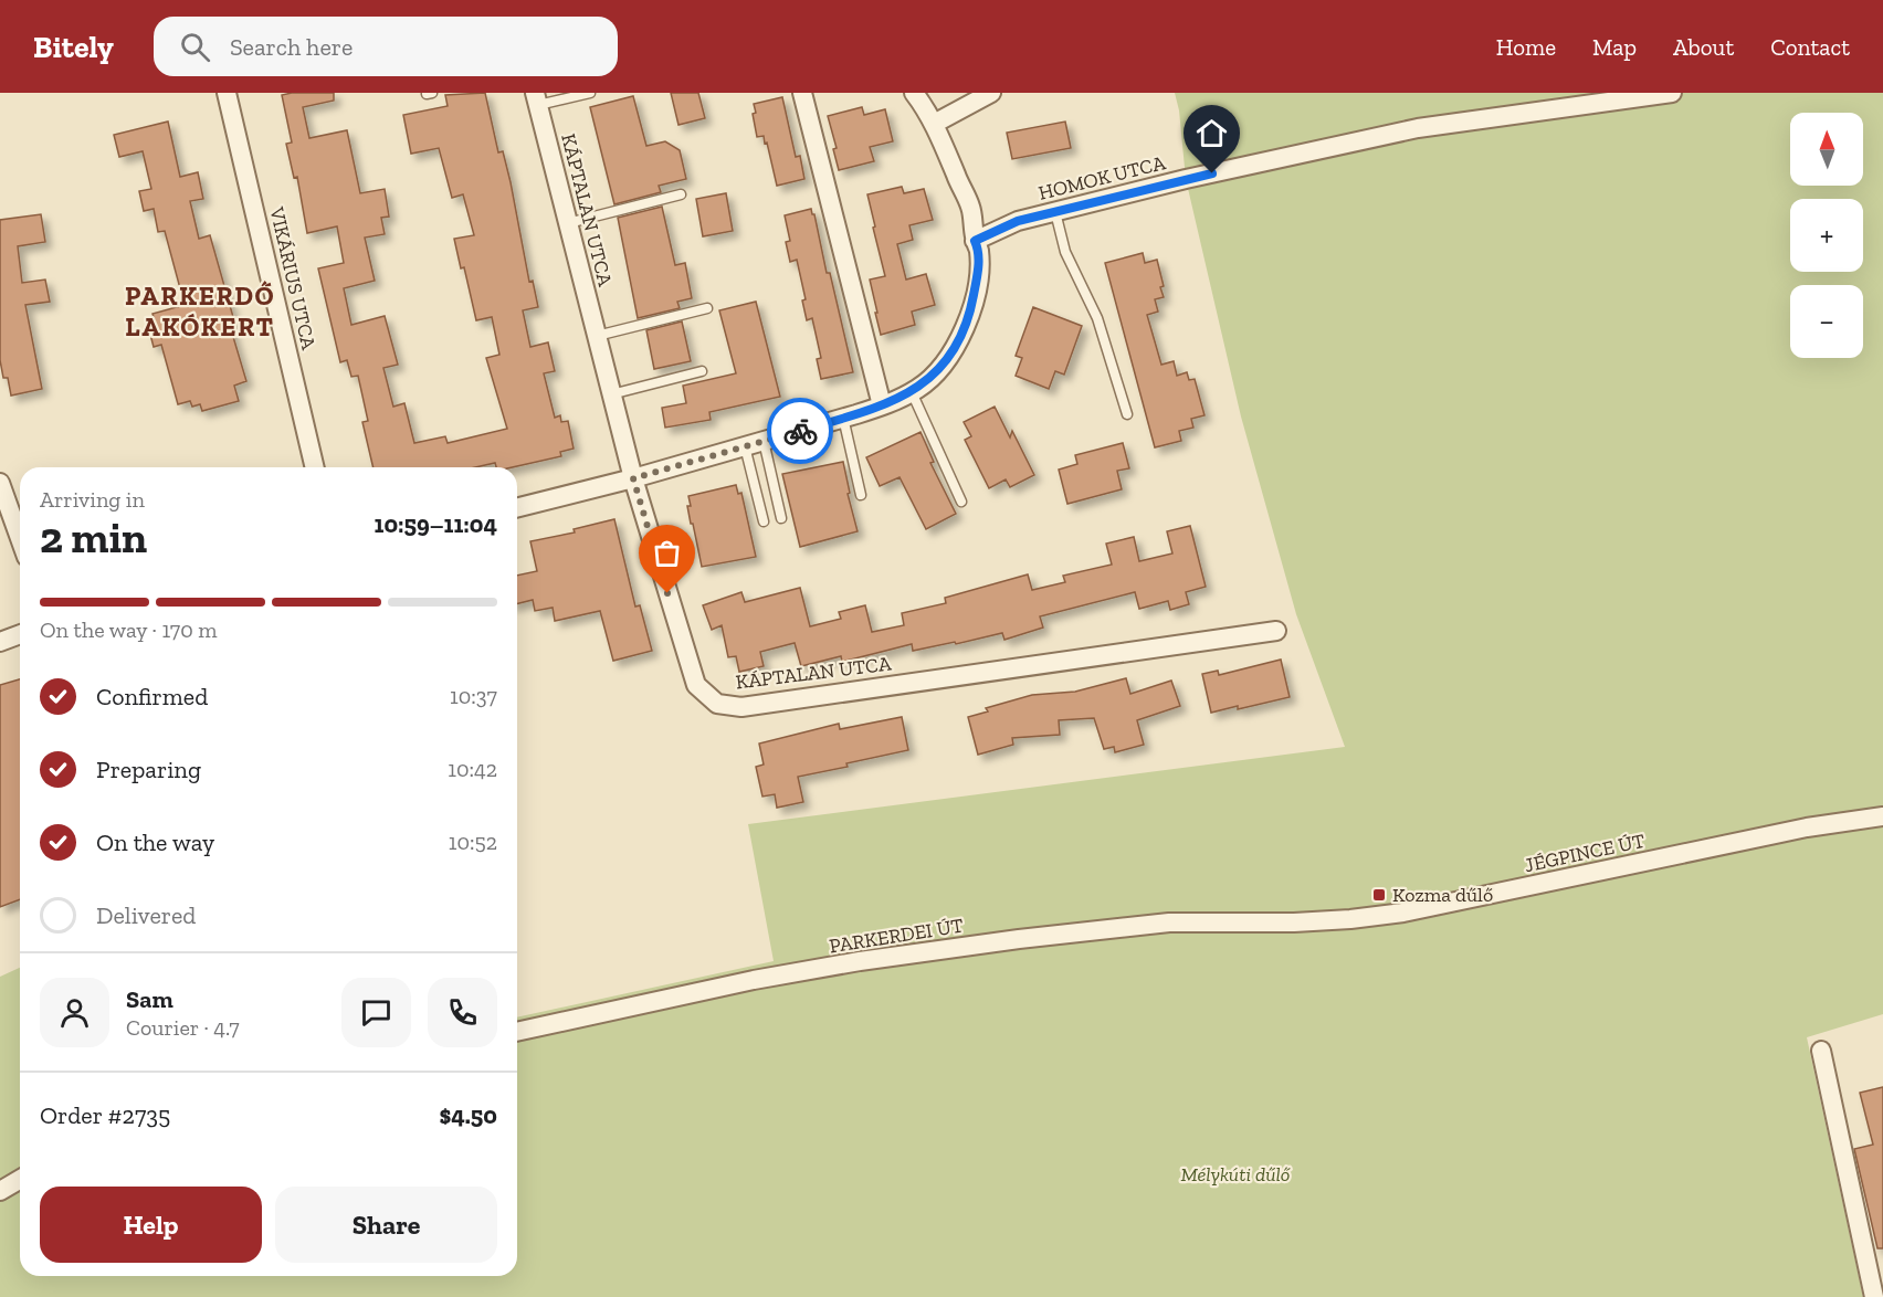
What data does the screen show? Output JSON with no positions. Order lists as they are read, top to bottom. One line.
{"streets":{"street":["HOMOK UTCA","KÁPTALAN UTCA","VIKÁRIUS UTCA","JÉGPINCE ÚT","PARKERDEI ÚT"]},"crossings":[["JÉGPINCE ÚT","PARKERDEI ÚT"]],"districts":["PARKERDŐ LAKÓKERT"],"parks":["Mélykúti dűlő"],"places":{"transit":["Kozma dűlő"]},"north":"top","page":{"header":"Bitely","search":"Search here","nav":["Home","Map","About","Contact"],"map_buttons":["+","−"],"heading":["2 min","Arriving in","10:59–11:04"],"panel":["Sam","Courier · 4.7","Order #2735","$4.50"],"bar":"On the way · 170 m","list":[["Confirmed","10:37"],["Preparing","10:42"],["On the way","10:52"],"Delivered"],"buttons":["Help","Share"]}}
